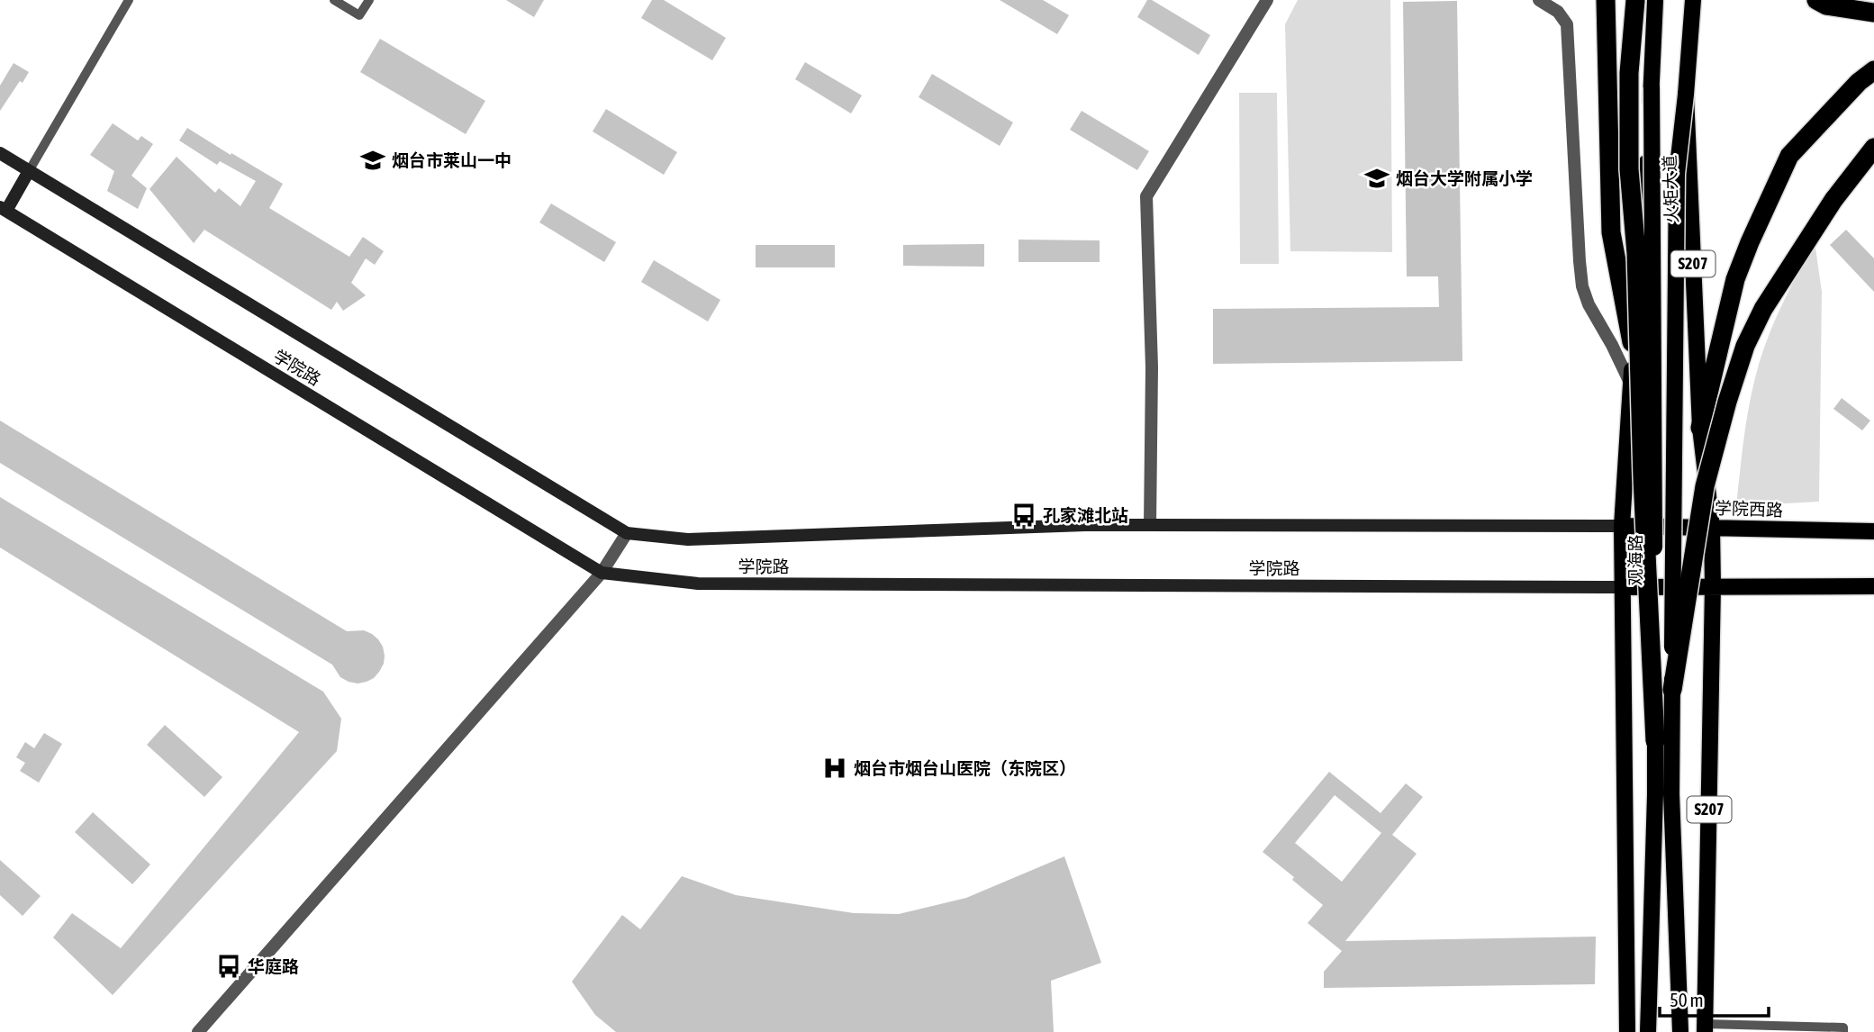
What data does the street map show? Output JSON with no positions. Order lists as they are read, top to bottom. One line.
{"streets":{"main road":["火矩大道","S207","学院路","学院西路","观海路"]},"crossings":[["火矩大道","S207"],["火矩大道","学院路"],["火矩大道","学院西路"],["火矩大道","观海路"],["S207","学院西路"],["学院路","学院西路"],["学院路","观海路"],["学院西路","观海路"]],"places":{"school or university":["烟台市莱山一中","烟台大学附属小学"],"bus stop":["孔家滩北站","华庭路"],"hospital":["烟台市烟台山医院（东院区）"]},"scale_bar":"50 m"}
